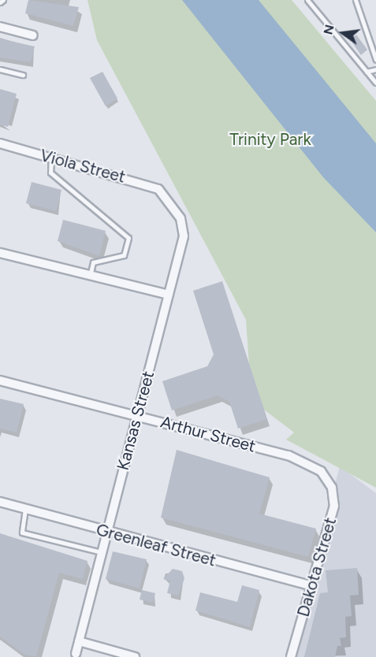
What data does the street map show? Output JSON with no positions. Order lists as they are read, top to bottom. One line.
{"streets":{"street":["Viola Street","Kansas Street","Arthur Street","Greenleaf Street","Dakota Street"]},"crossings":[["Viola Street","Kansas Street"],["Kansas Street","Arthur Street"],["Kansas Street","Greenleaf Street"],["Arthur Street","Dakota Street"],["Greenleaf Street","Dakota Street"]],"parks":["Trinity Park"],"north":"left"}
